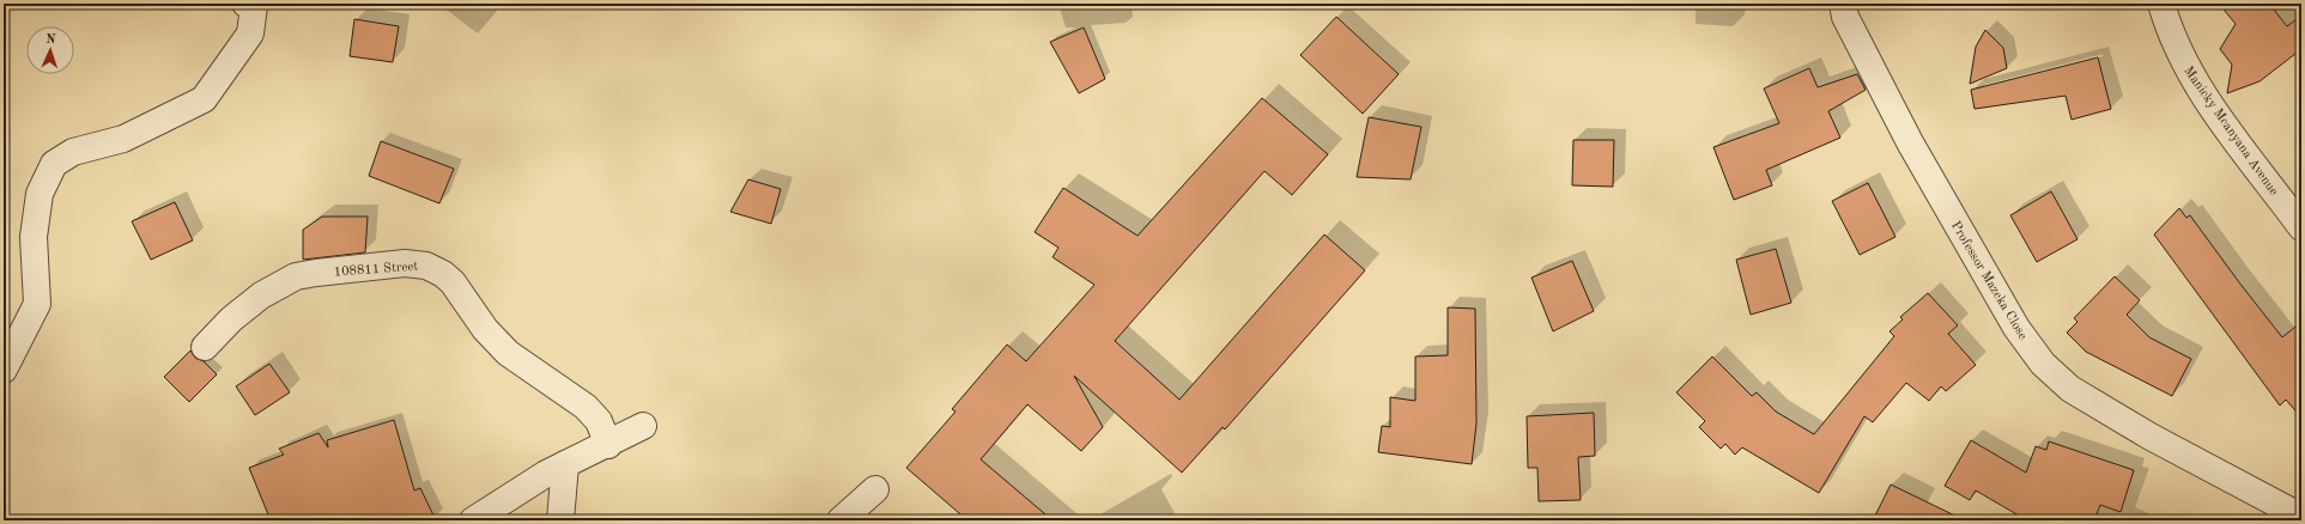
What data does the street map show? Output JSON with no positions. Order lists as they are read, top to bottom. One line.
{"streets":{"street":["Manicky Mcanyana Avenue","108811 Street","Professor Mazeka Close"]},"north":"top"}
